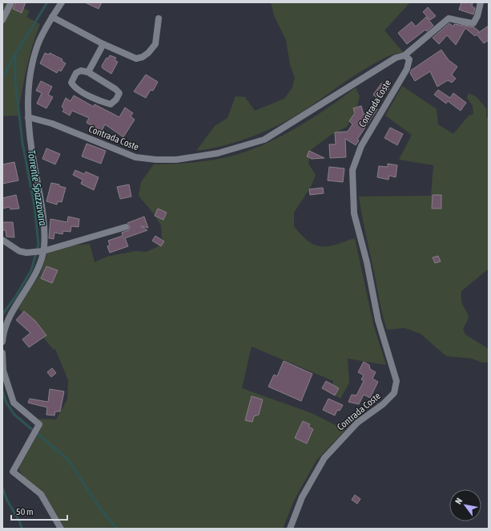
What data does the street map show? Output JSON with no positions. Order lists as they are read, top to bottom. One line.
{"streets":{"street":["Contrada Coste"]},"water":["Torrente Spazzavara"],"scale_bar":"50 m","north":"top left"}
